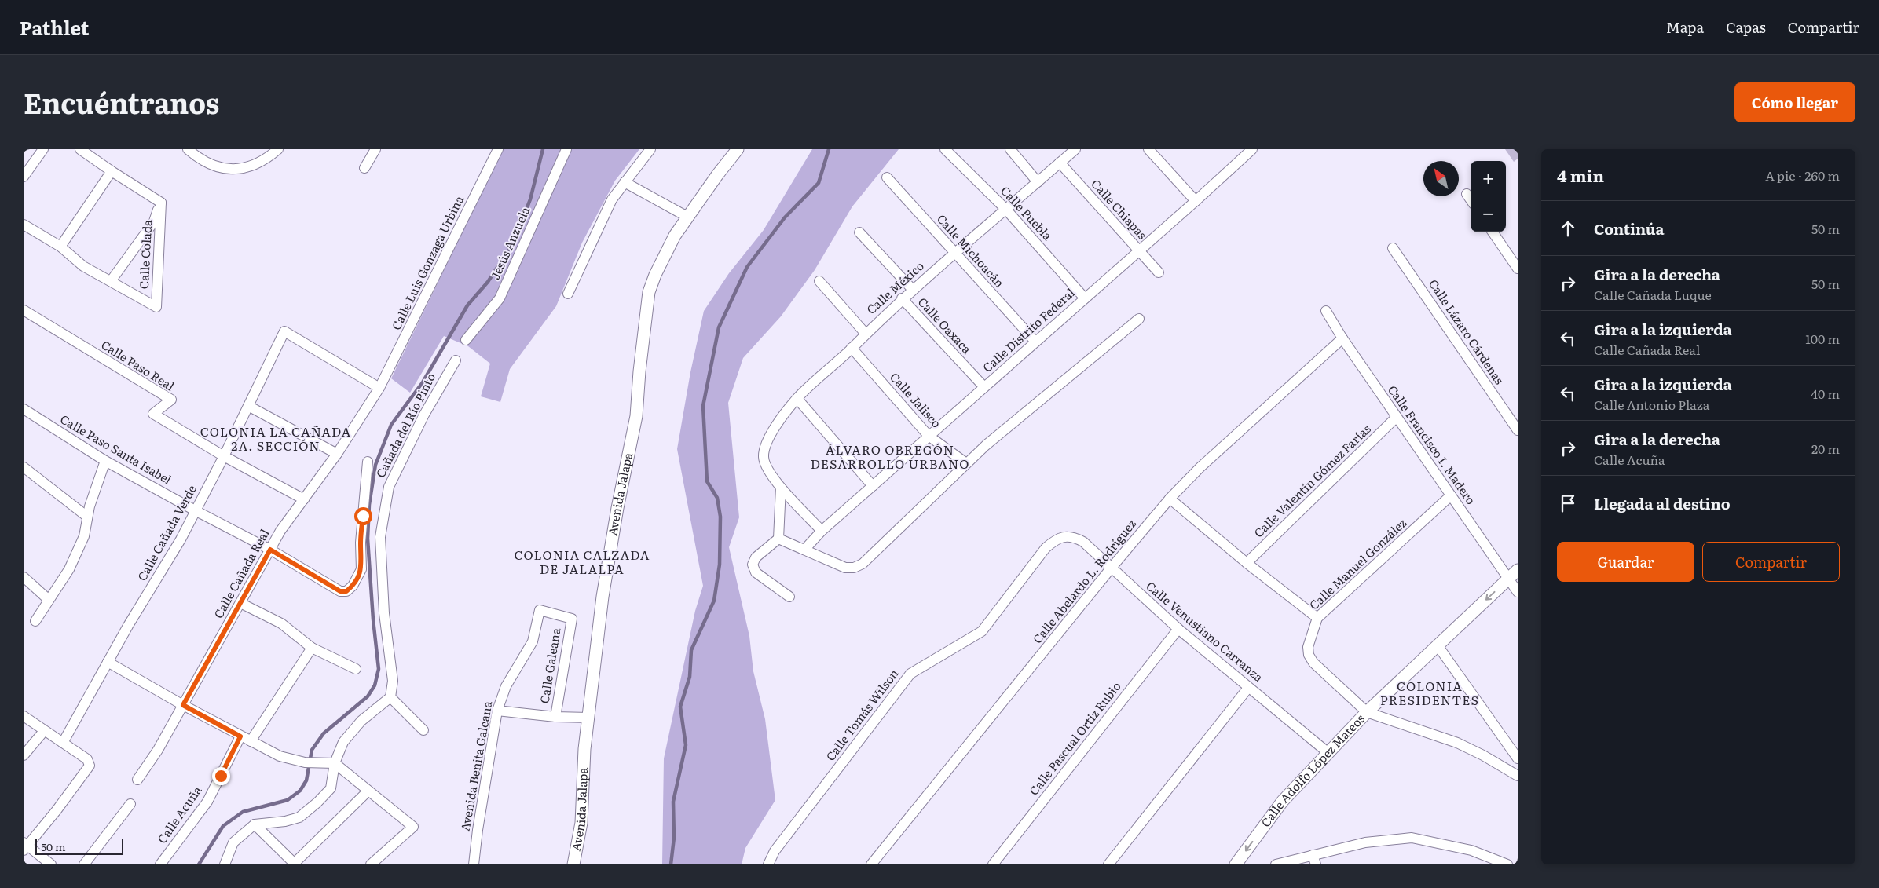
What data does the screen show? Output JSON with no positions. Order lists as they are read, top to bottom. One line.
{"streets":{"street":["Calle Chiapas","Calle Puebla","Jesús Anzuela","Calle Michoacán","Calle Colada","Calle Luis Gonzaga Urbina","Calle México","Calle Oaxaca","Calle Distrito Federal","Calle Lázaro Cárdenas","Calle Paso Real","Calle Jalisco","Cañada del Río Pinto","Calle Francisco I. Madero","Calle Paso Santa Isabel","Calle Valentín Gómez Farías","Avenida Jalapa","Calle Cañada Verde","Calle Manuel González","Calle Cañada Real","Calle Abelardo L. Rodríguez","Calle Venustiano Carranza","Calle Galeana","Calle Tomás Wilson","Calle Pascual Ortiz Rubio","Avenida Benita Galeana","Calle Adolfo López Mateos","Calle Acuña"]},"crossings":[["Calle Chiapas","Calle México"],["Calle Chiapas","Calle Distrito Federal"],["Calle Puebla","Calle México"],["Calle Puebla","Calle Distrito Federal"],["Calle Michoacán","Calle México"],["Calle Michoacán","Calle Distrito Federal"],["Calle Luis Gonzaga Urbina","Calle Cañada Verde"],["Calle Luis Gonzaga Urbina","Calle Cañada Real"],["Calle México","Calle Oaxaca"],["Calle México","Calle Jalisco"],["Calle Oaxaca","Calle Distrito Federal"],["Calle Distrito Federal","Calle Jalisco"],["Calle Paso Real","Calle Cañada Verde"],["Calle Francisco I. Madero","Calle Valentín Gómez Farías"],["Calle Francisco I. Madero","Calle Manuel González"],["Calle Francisco I. Madero","Calle Abelardo L. Rodríguez"],["Calle Francisco I. Madero","Calle Adolfo López Mateos"],["Calle Paso Santa Isabel","Calle Cañada Verde"],["Calle Paso Santa Isabel","Calle Cañada Real"],["Calle Cañada Verde","Calle Cañada Real"],["Calle Manuel González","Calle Adolfo López Mateos"],["Calle Abelardo L. Rodríguez","Calle Venustiano Carranza"],["Calle Venustiano Carranza","Calle Tomás Wilson"],["Calle Venustiano Carranza","Calle Pascual Ortiz Rubio"],["Calle Venustiano Carranza","Calle Adolfo López Mateos"],["Calle Galeana","Avenida Benita Galeana"]],"districts":["COLONIA LA CAÑADA 2A. SECCIÓN","ÁLVARO OBREGÓN DESARROLLO URBANO","COLONIA CALZADA DE JALALPA","COLONIA PRESIDENTES"],"scale_bar":"50 m","north":"top left","page":{"header":"Pathlet","nav":["Mapa","Capas","Compartir"],"title":"Encuéntranos","buttons":["Cómo llegar",["Guardar","Compartir"]],"heading":["4 min","A pie · 260 m"],"map_buttons":["+","−"],"list":[["Continúa","50 m"],["Gira a la derecha","Calle Cañada Luque","50 m"],["Gira a la izquierda","Calle Cañada Real","100 m"],["Gira a la izquierda","Calle Antonio Plaza","40 m"],["Gira a la derecha","Calle Acuña","20 m"],"Llegada al destino"],"scale":"50 m"}}
